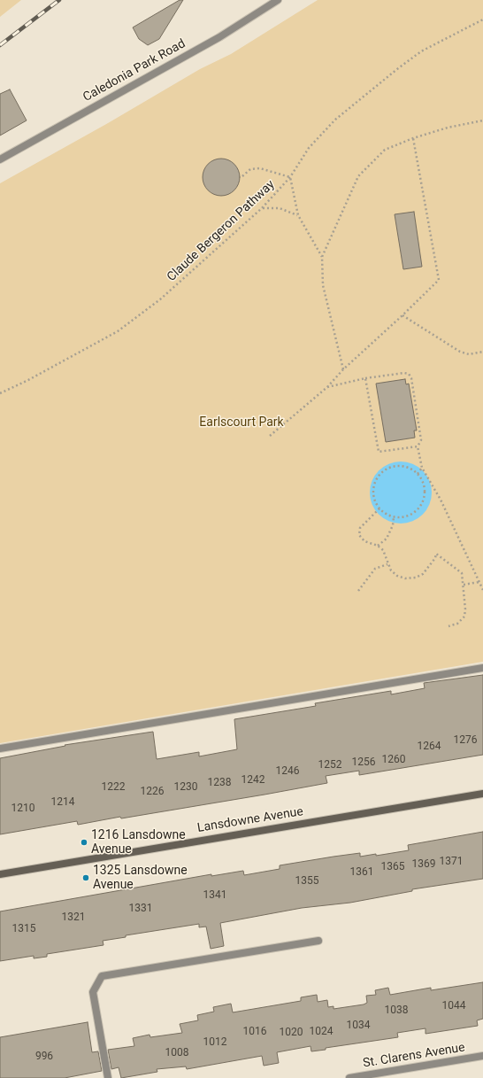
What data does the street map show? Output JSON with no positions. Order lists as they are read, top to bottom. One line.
{"streets":{"street":["Caledonia Park Road","Lansdowne Avenue","St. Clarens Avenue"],"path":["Claude Bergeron Pathway"]},"parks":["Earlscourt Park"],"places":["1216 Lansdowne Avenue","1325 Lansdowne Avenue"],"house_numbers":["1276","1264","1260","1256","1252","1246","1242","1238","1222","1230","1226","1214","1210","1371","1369","1365","1361","1355","1341","1331","1321","1315","1044","1038","1034","1016","1024","1020","1012","1008","996"]}
